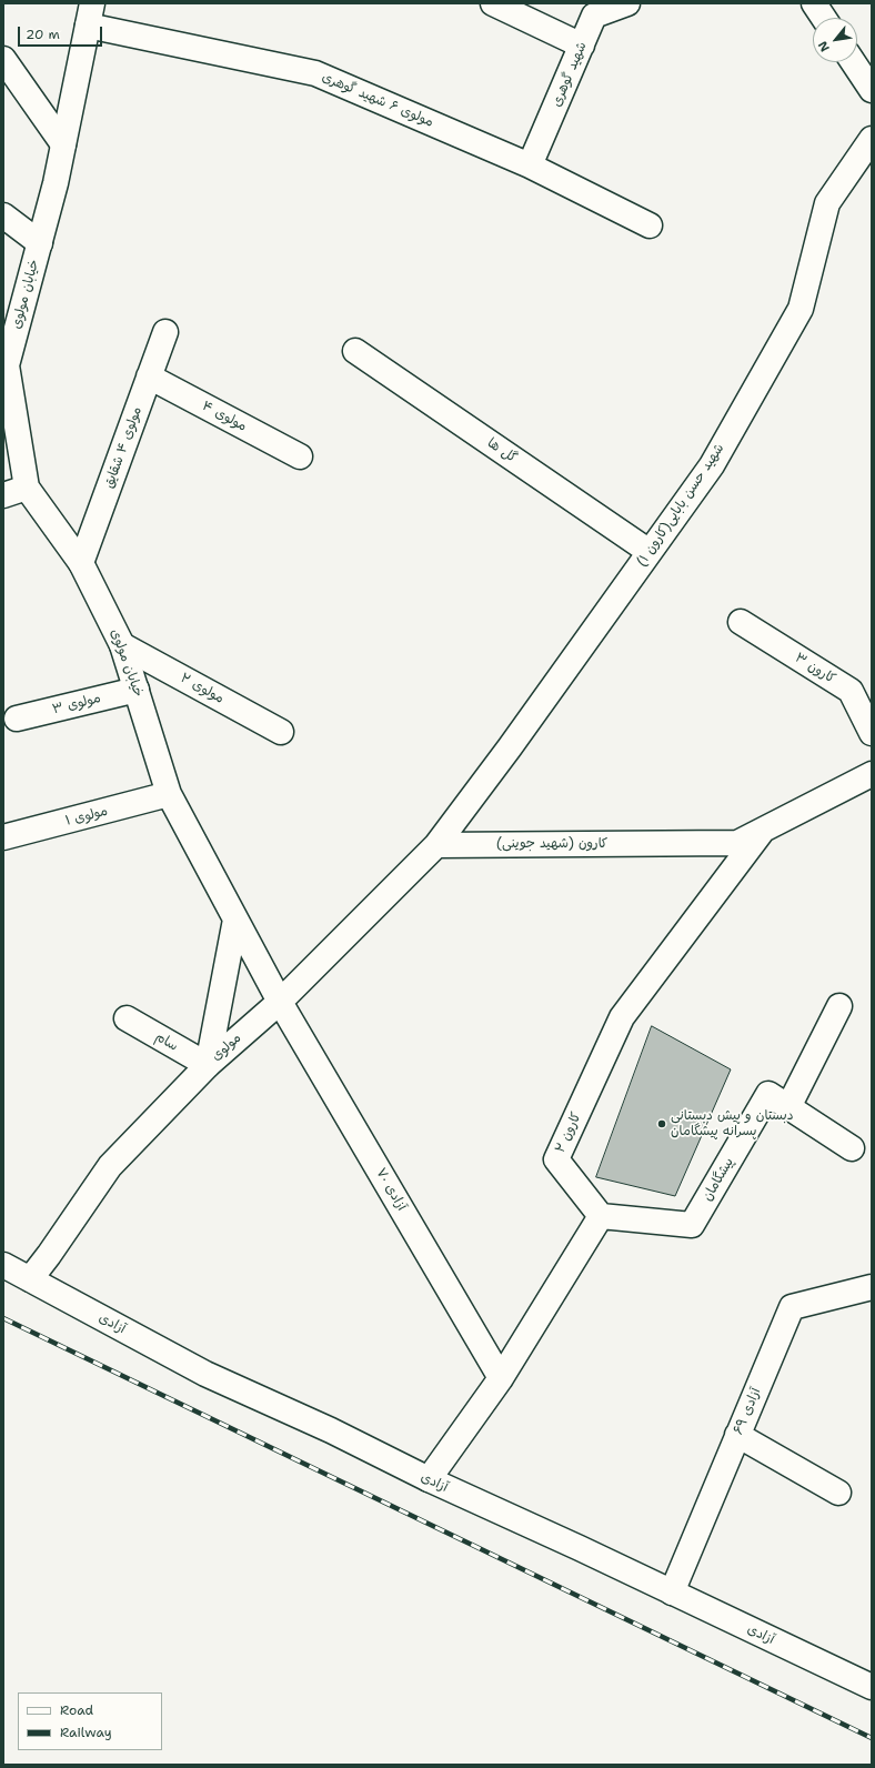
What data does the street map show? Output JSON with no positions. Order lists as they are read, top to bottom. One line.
{"streets":{"street":["شهید گوهری","مولوی ۶ شهید گوهری","خیابان مولوی","مولوی ۴","مولوی ۴ شقایق","گل ها","شهید حسن بابایی(کارون ۱)","کارون ۳","مولوی ۲","مولوی ۳","مولوی ۱","کارون (شهید جوینی)","سام","مولوی","کارون ۲","پیشگامان","آزادی ۷۰","آزادی","آزادی ۶۹"]},"crossings":[["شهید گوهری","مولوی ۶ شهید گوهری"],["مولوی ۶ شهید گوهری","خیابان مولوی"],["خیابان مولوی","مولوی ۴ شقایق"],["خیابان مولوی","مولوی ۲"],["خیابان مولوی","مولوی ۳"],["خیابان مولوی","مولوی ۱"],["مولوی ۴","مولوی ۴ شقایق"],["گل ها","شهید حسن بابایی(کارون ۱)"],["شهید حسن بابایی(کارون ۱)","کارون (شهید جوینی)"],["کارون (شهید جوینی)","کارون ۲"],["سام","مولوی"],["مولوی","آزادی ۷۰"],["مولوی","آزادی"],["کارون ۲","پیشگامان"],["آزادی","آزادی ۶۹"]],"places":["دبستان و پیش دبستانی پسرانه پیشگامان"],"legend":["Road","Railway"],"scale_bar":"20 m","north":"bottom left"}
